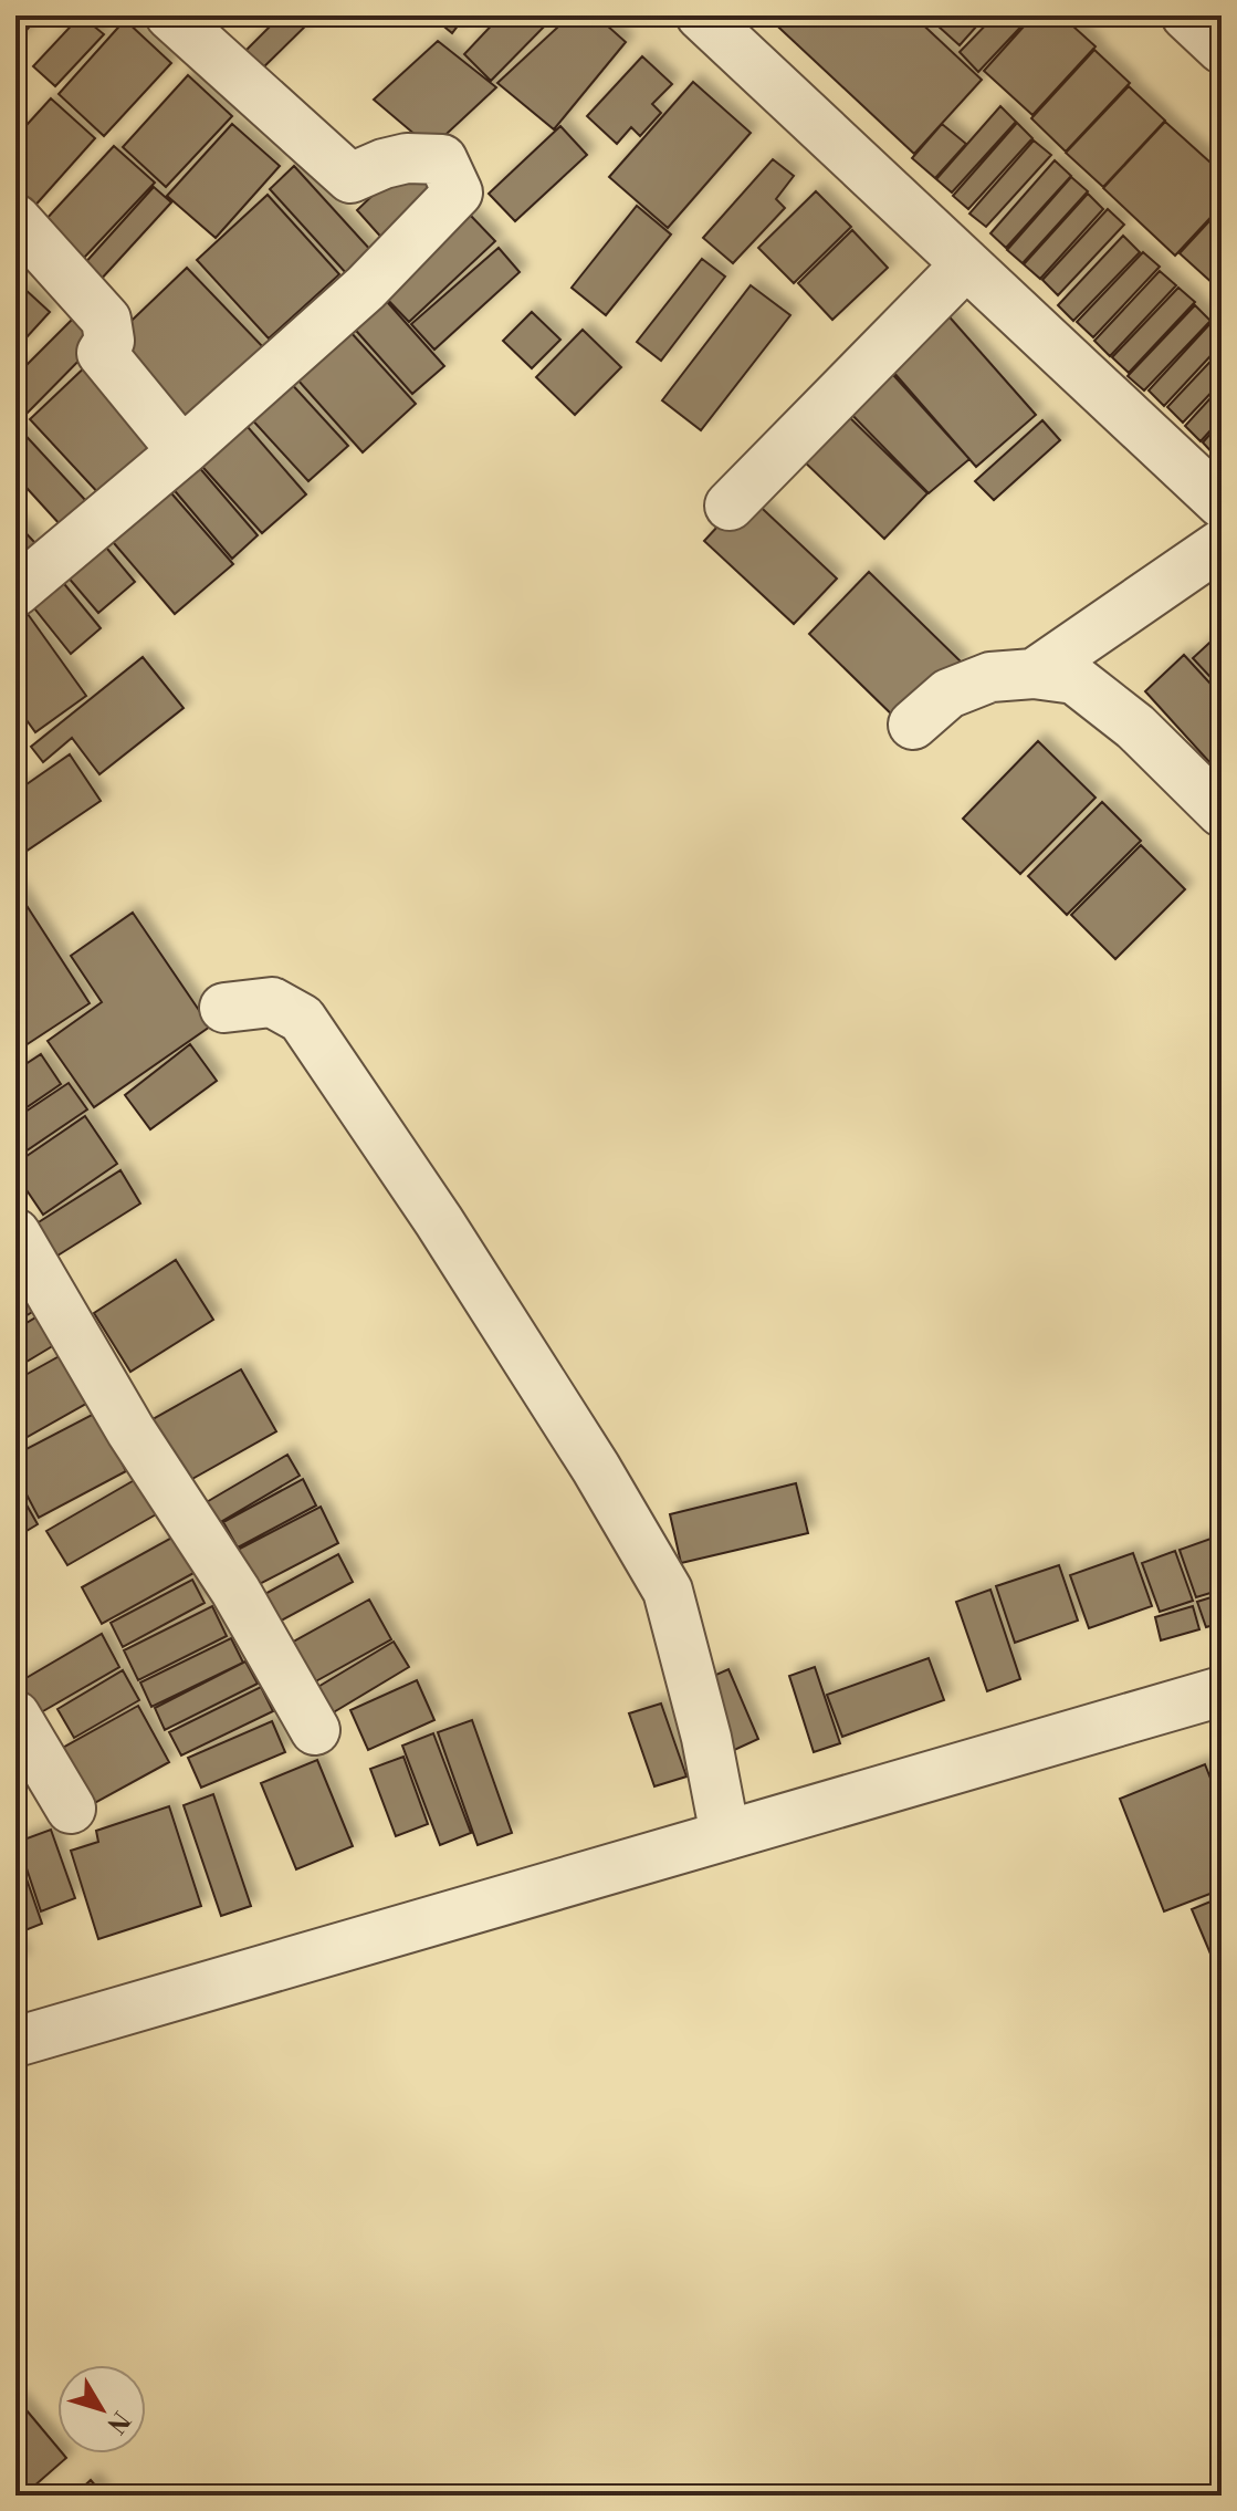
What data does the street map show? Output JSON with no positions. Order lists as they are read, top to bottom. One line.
{"north":"bottom right"}
